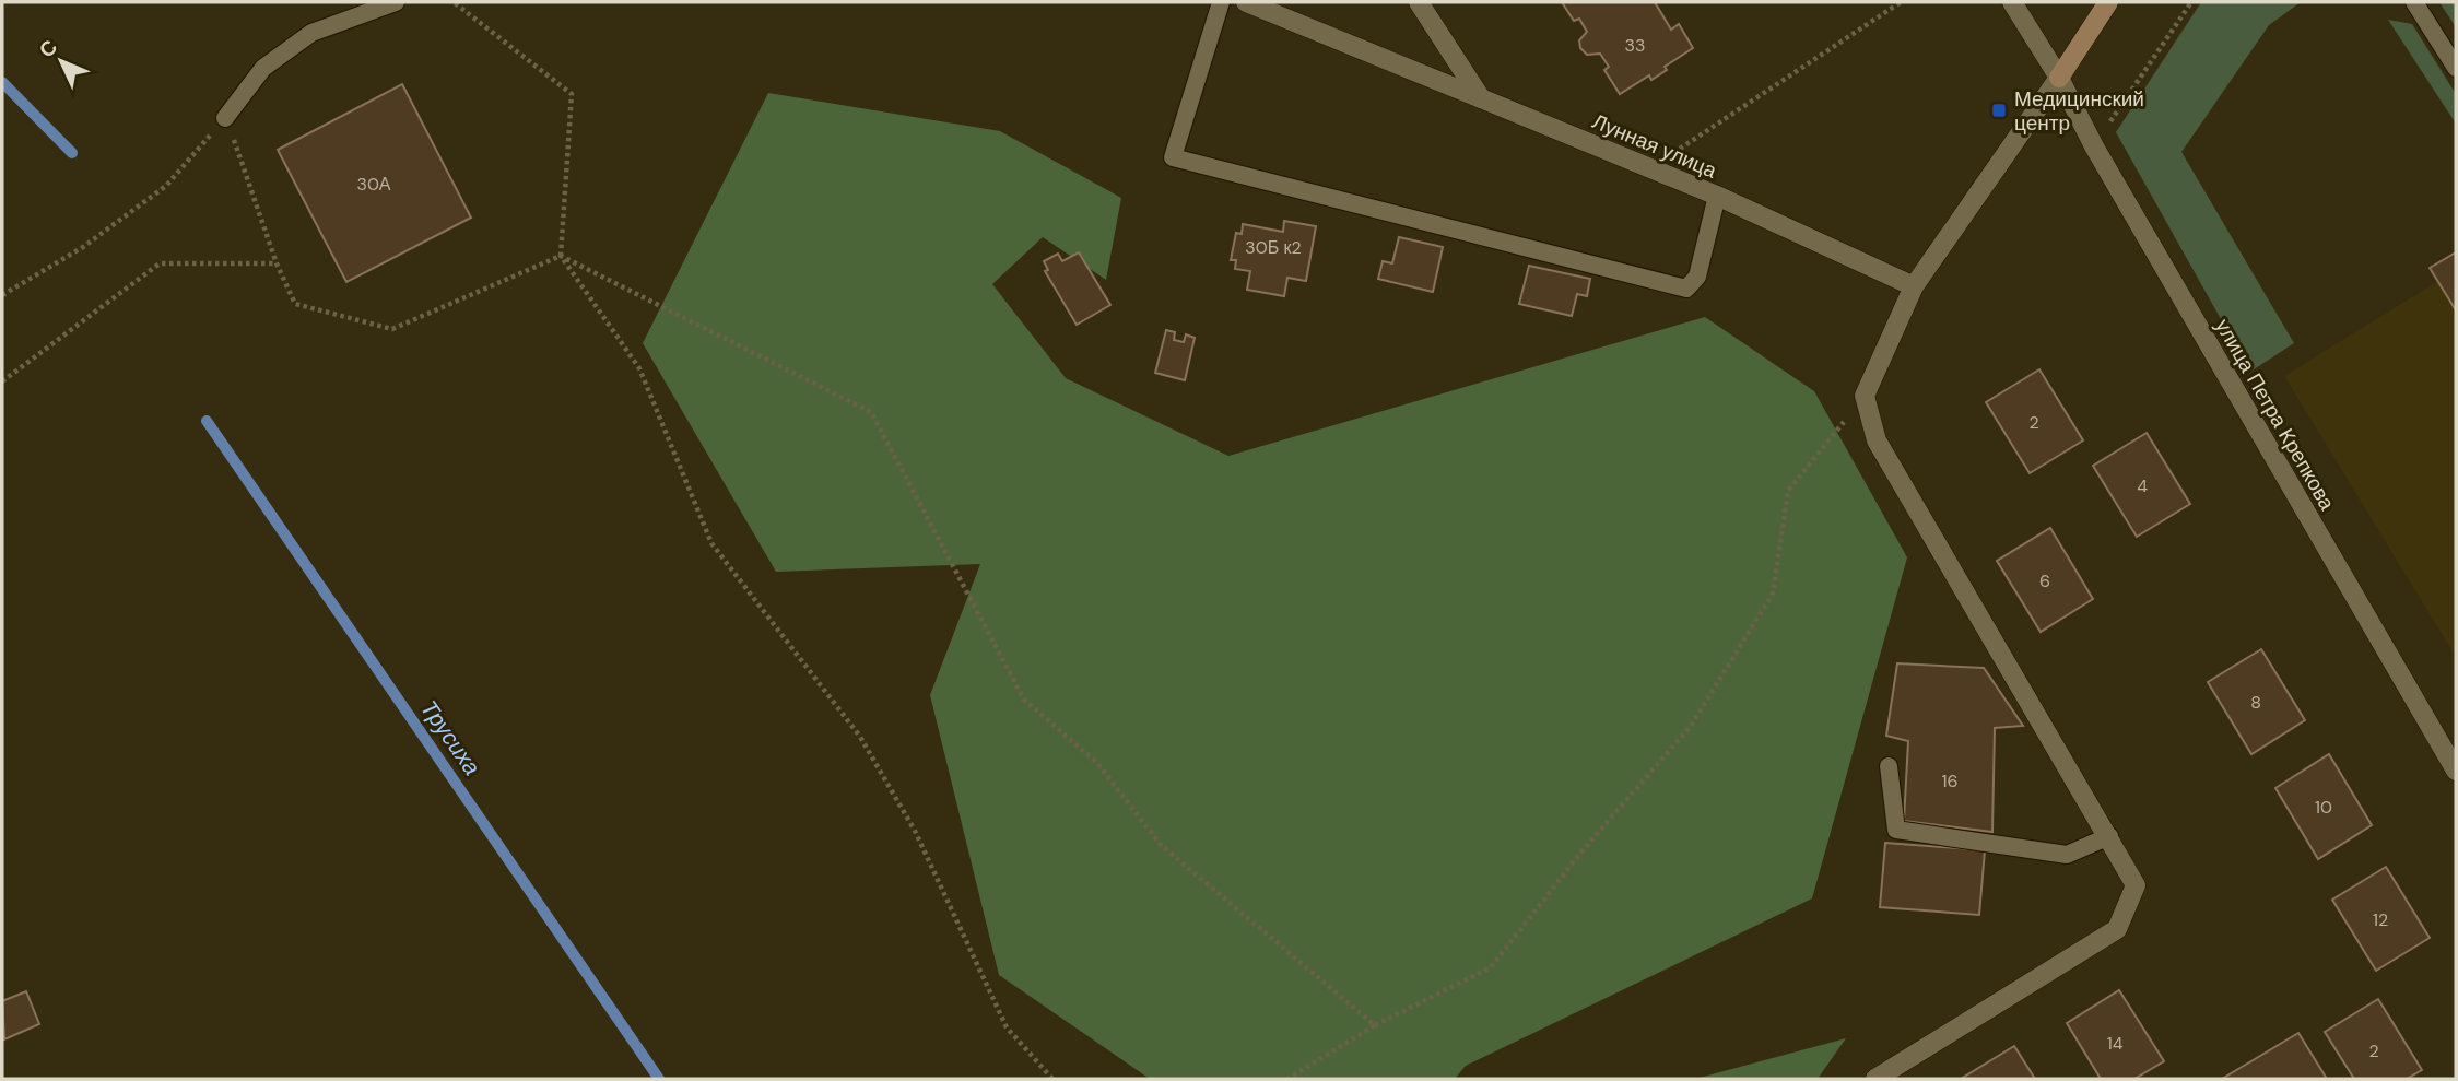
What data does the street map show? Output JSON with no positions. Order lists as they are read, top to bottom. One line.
{"streets":{"street":["Лунная улица","улица Петра Крепкова"]},"water":["Трусиха"],"places":{"transit":["Медицинский центр"]},"house_numbers":["33","30А","30Б к2","2","4","6","8","16","10","12","14","2"],"north":"top left"}
